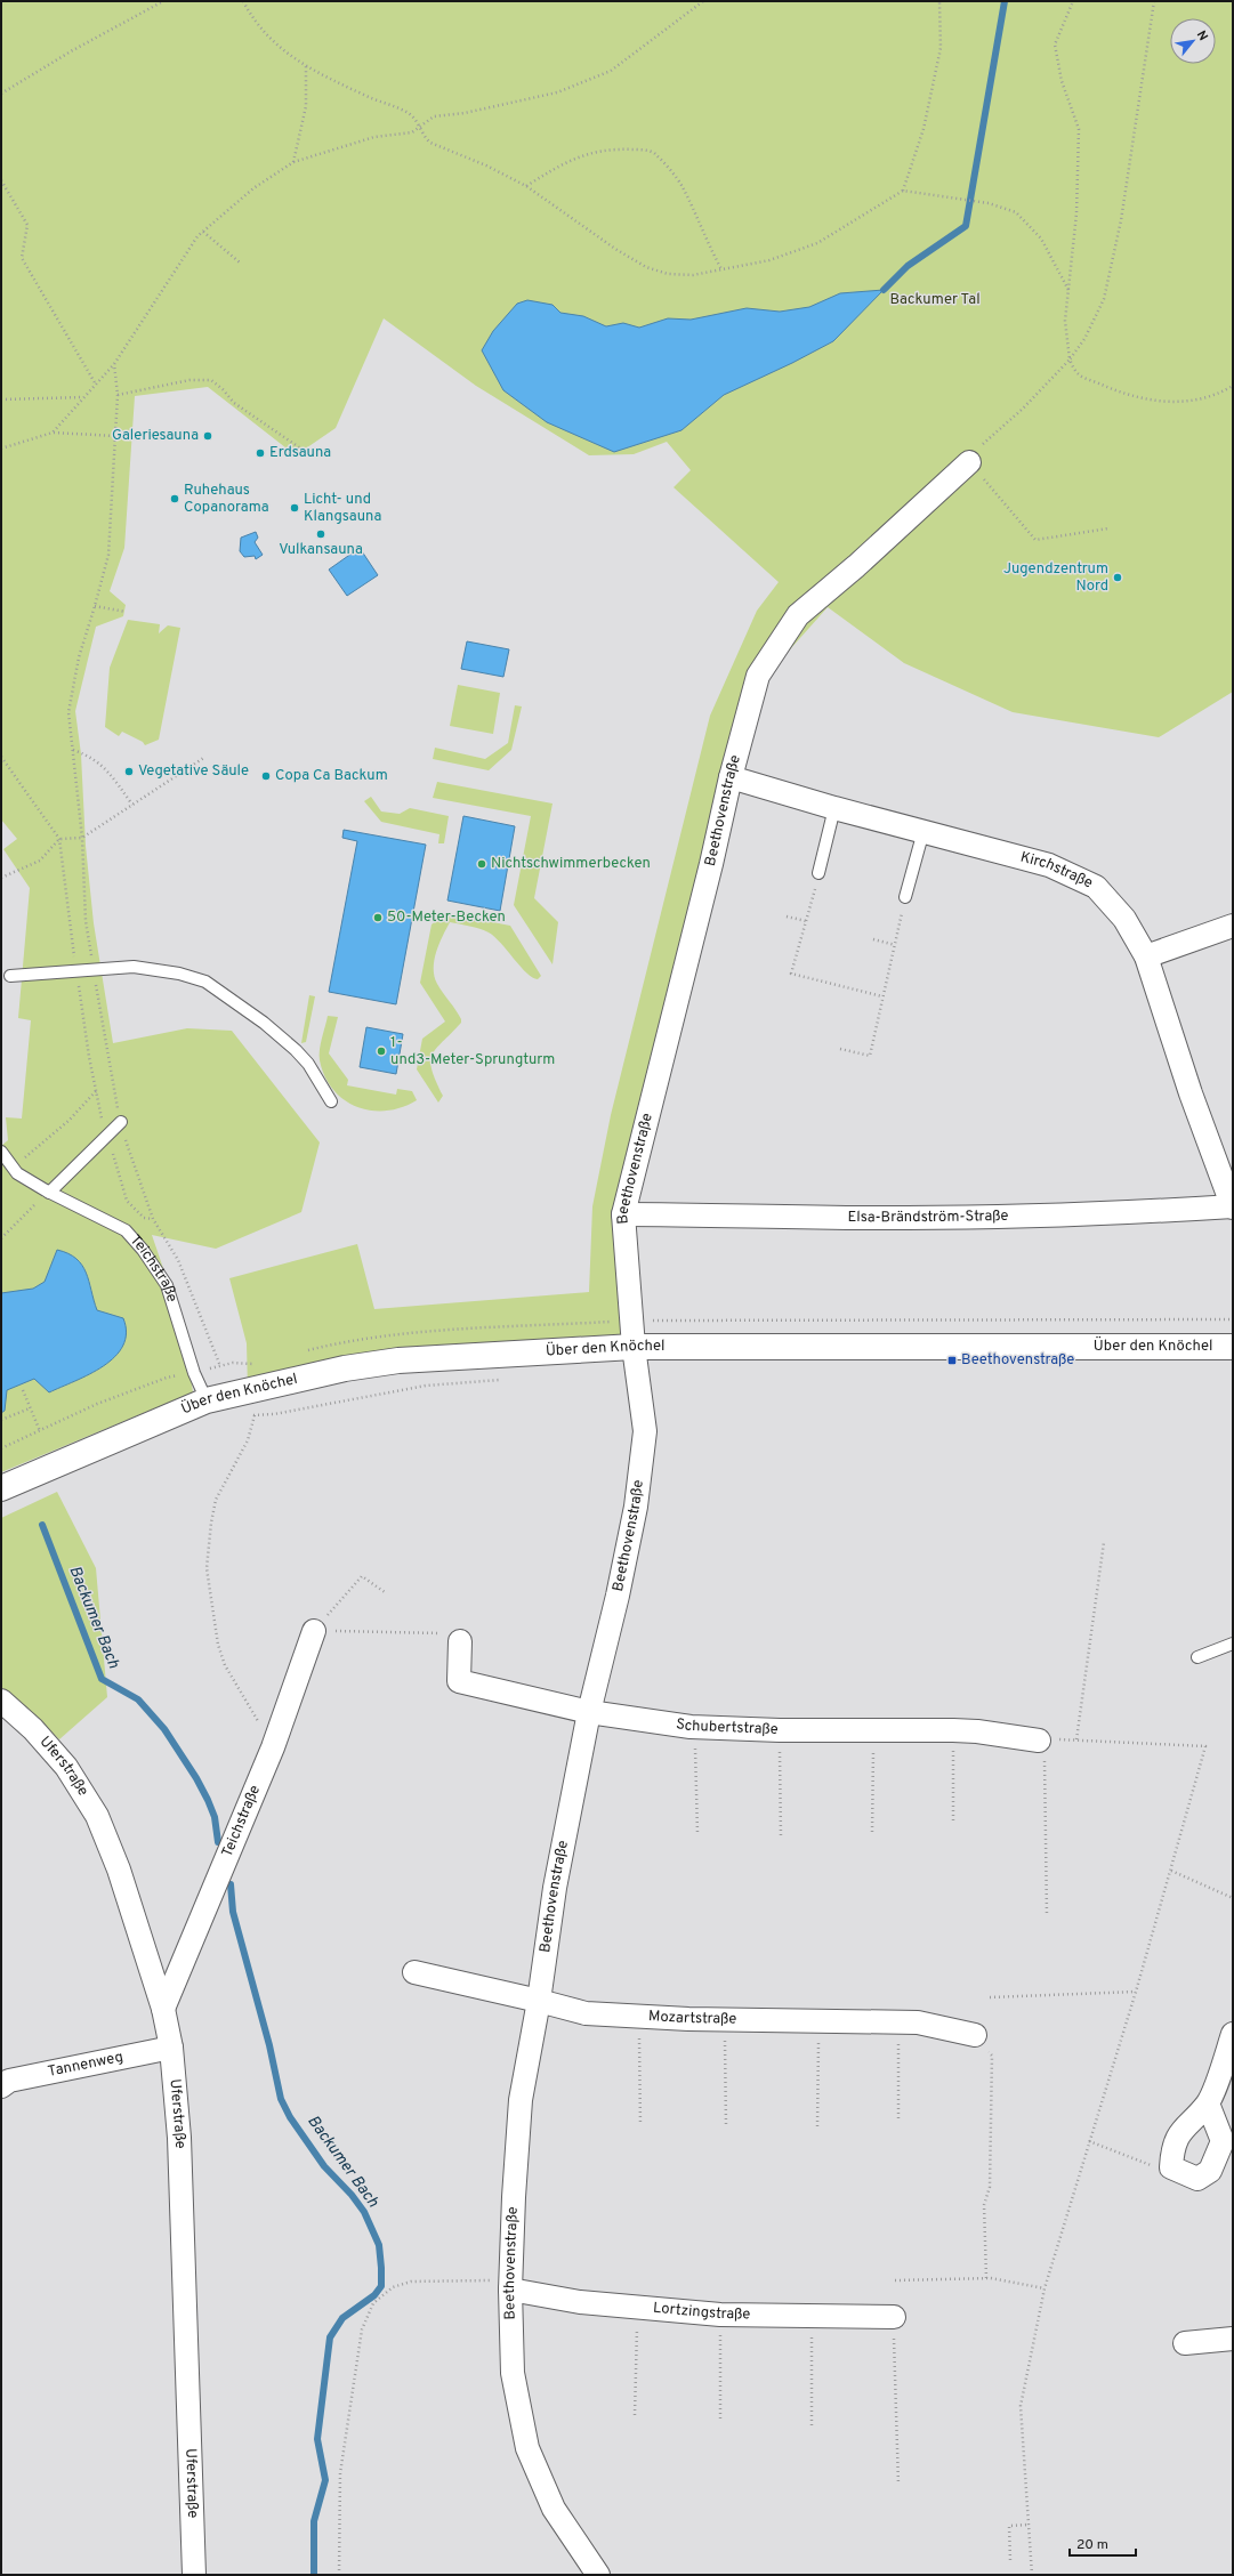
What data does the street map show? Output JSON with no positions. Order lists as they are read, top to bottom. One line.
{"streets":{"main road":["Über den Knöchel"],"street":["Beethovenstraße","Kirchstraße","Elsa-Brändström-Straße","Teichstraße","Schubertstraße","Uferstraße","Mozartstraße","Tannenweg","Lortzingstraße"]},"crossings":[["Beethovenstraße","Kirchstraße"],["Beethovenstraße","Elsa-Brändström-Straße"],["Beethovenstraße","Über den Knöchel"],["Beethovenstraße","Schubertstraße"],["Beethovenstraße","Mozartstraße"],["Beethovenstraße","Lortzingstraße"],["Kirchstraße","Elsa-Brändström-Straße"],["Teichstraße","Über den Knöchel"],["Teichstraße","Uferstraße"],["Uferstraße","Tannenweg"]],"water":["Backumer Bach"],"parks":["Backumer Tal"],"places":{"other":["Galeriesauna","Erdsauna","Ruhehaus Copanorama","Licht- und Klangsauna","Vulkansauna","Jugendzentrum Nord","Vegetative Säule","Copa Ca Backum","Nichtschwimmerbecken","50-Meter-Becken","1- und3-Meter-Sprungturm"],"transit":["Beethovenstraße"]},"scale_bar":"20 m","north":"top right"}
